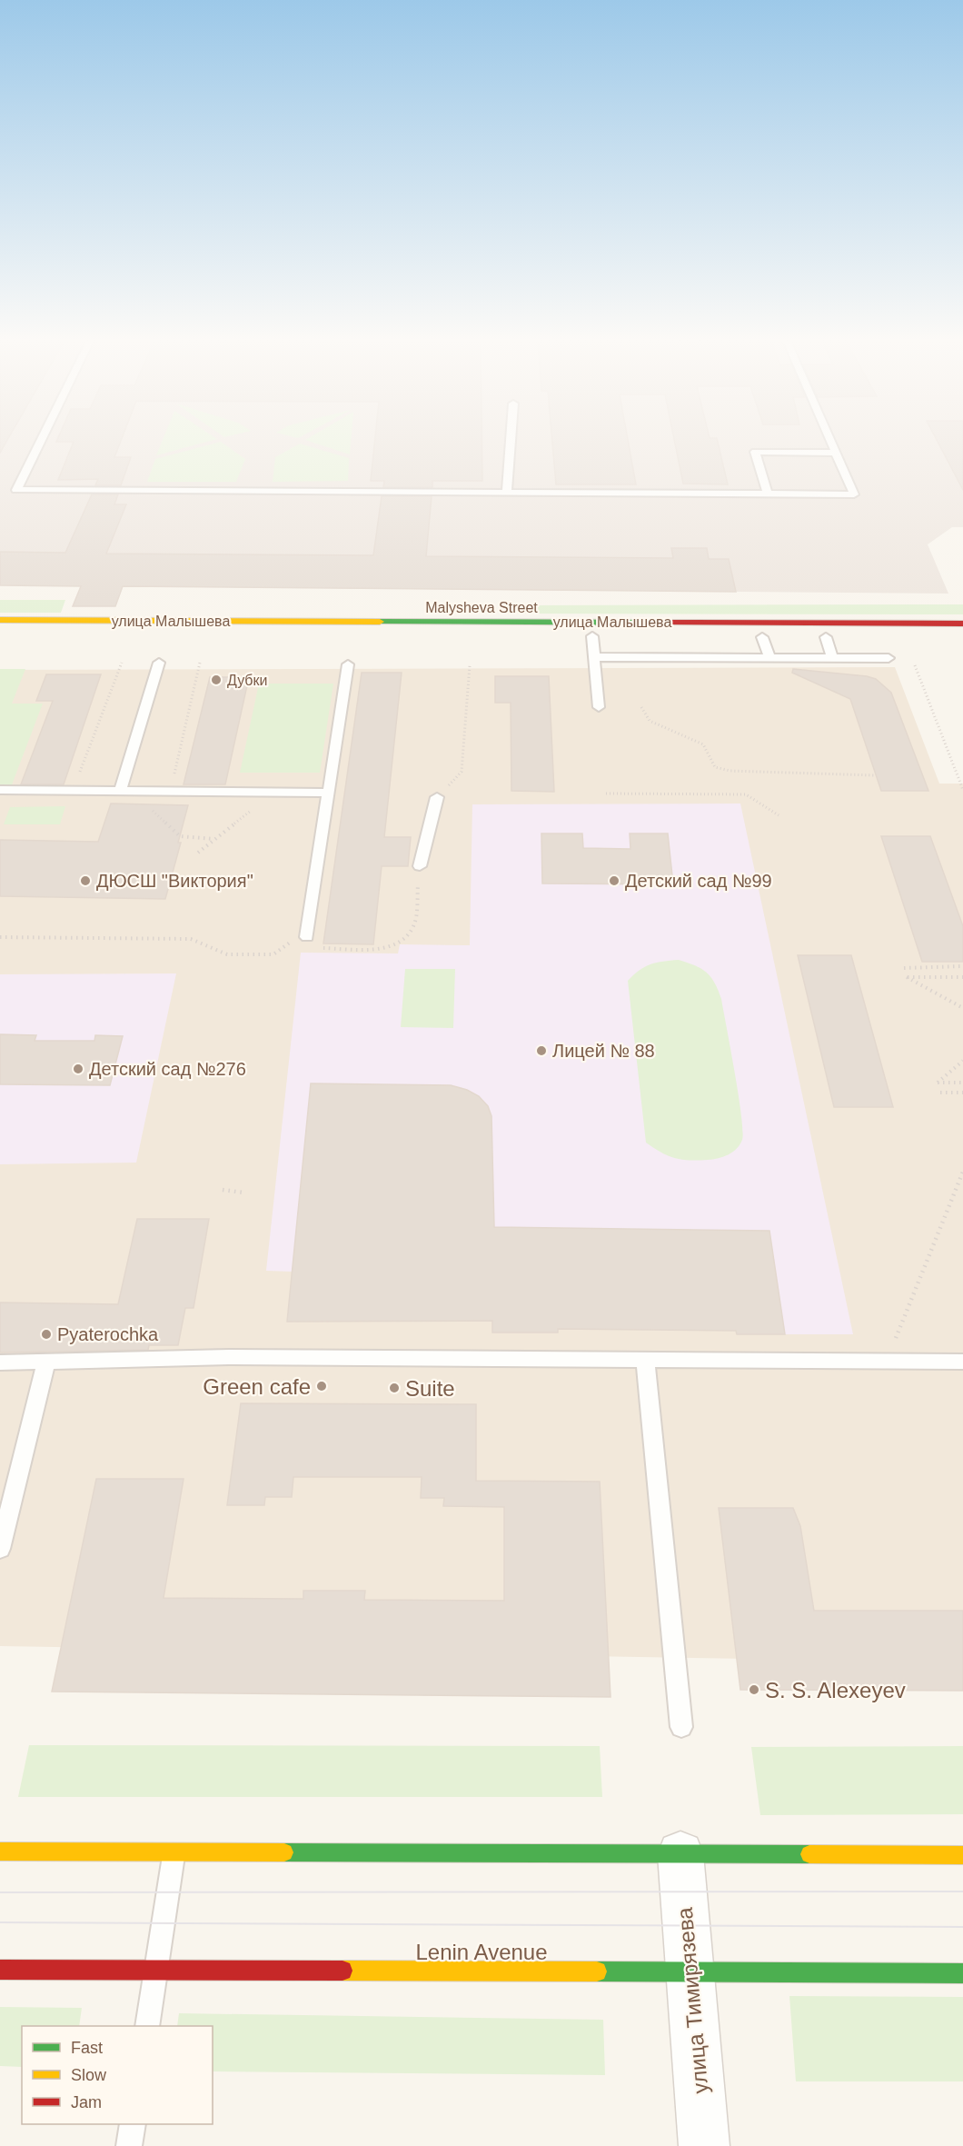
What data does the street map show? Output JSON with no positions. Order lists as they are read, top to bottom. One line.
{"streets":{"main road":["Malysheva Street","Lenin Avenue"],"street":["улица Тимирязева"]},"crossings":[["Lenin Avenue","улица Тимирязева"]],"places":["Дубки","ДЮСШ \"Виктория\"","Детский сад №99","Лицей № 88","Детский сад №276","Pyaterochka","Green cafe","Suite","S. S. Alexeyev"],"legend":["Fast","Slow","Jam"]}
